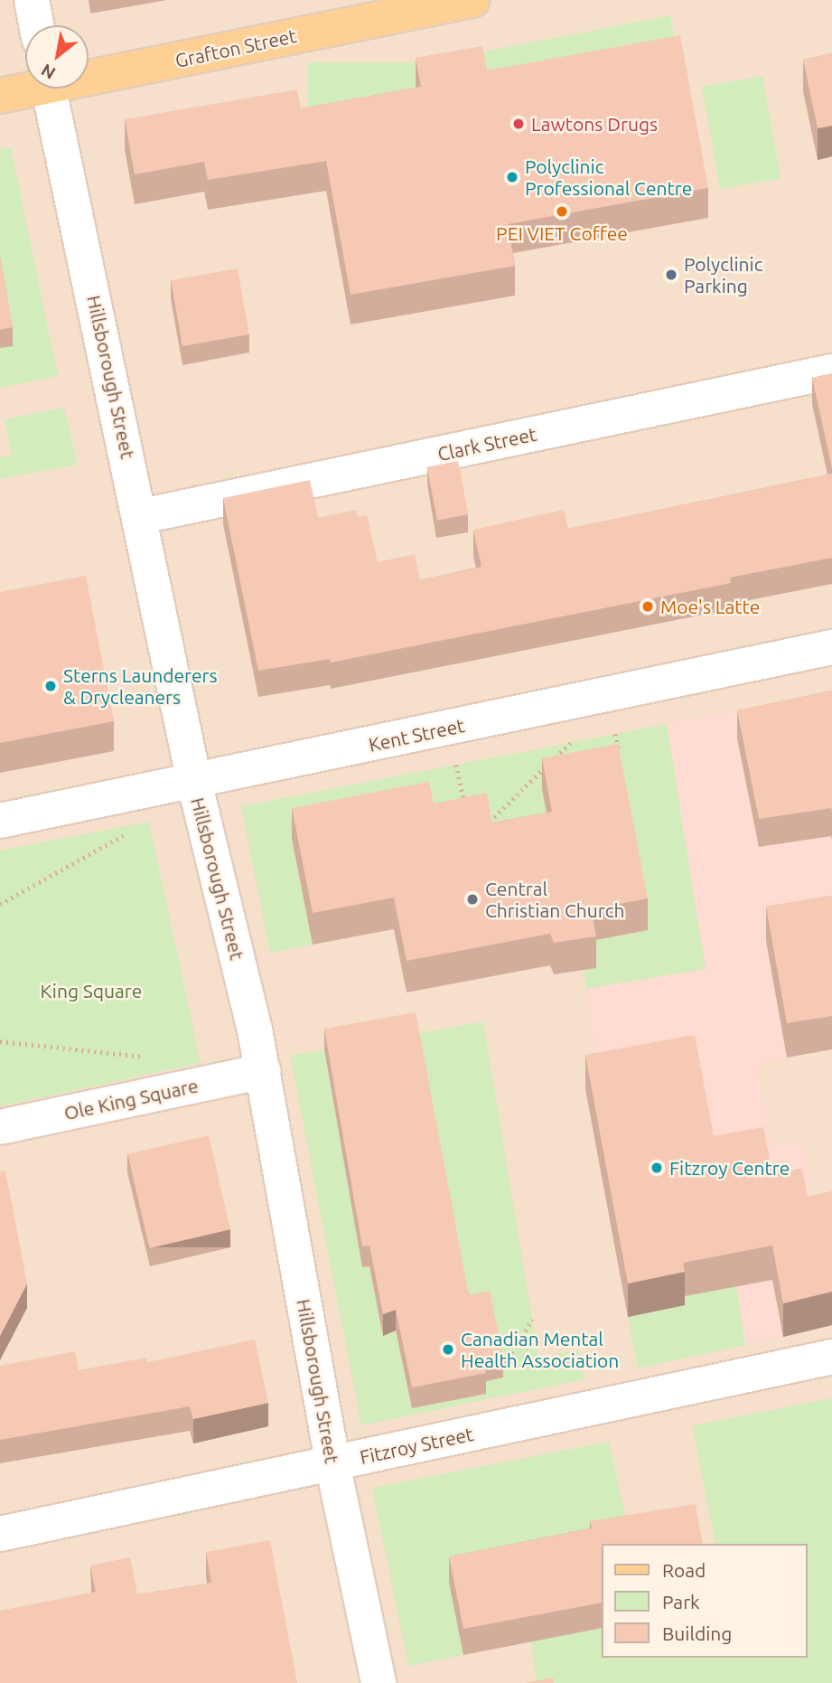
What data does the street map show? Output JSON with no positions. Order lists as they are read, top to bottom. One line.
{"streets":{"main road":["Grafton Street"],"street":["Hillsborough Street","Clark Street","Kent Street","Ole King Square","Fitzroy Street"]},"crossings":[["Hillsborough Street","Clark Street"],["Hillsborough Street","Kent Street"],["Hillsborough Street","Ole King Square"],["Hillsborough Street","Fitzroy Street"]],"parks":["King Square"],"places":["Lawtons Drugs","Polyclinic Professional Centre","PEI VIET Coffee","Polyclinic Parking","Moe's Latte","Sterns Launderers & Drycleaners","Central Christian Church","Fitzroy Centre","Canadian Mental Health Association"],"legend":["Road","Park","Building"],"north":"bottom left"}
